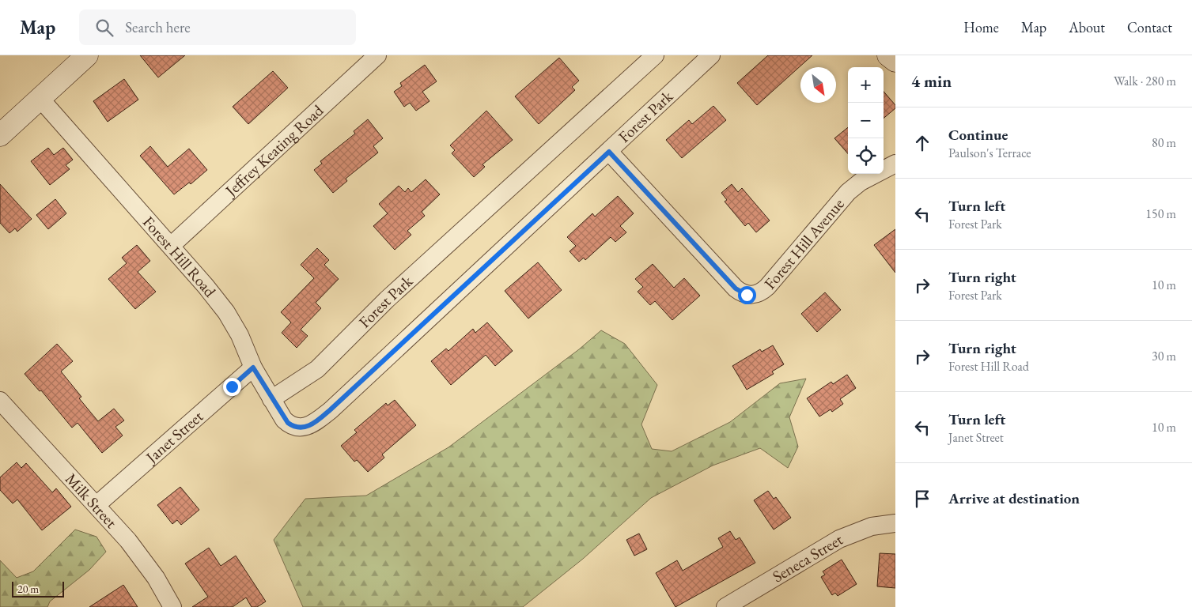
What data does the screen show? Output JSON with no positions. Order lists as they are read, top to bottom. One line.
{"streets":{"street":["Forest Park","Jeffrey Keating Road","Forest Hill Avenue","Forest Hill Road","Janet Street","Milk Street","Seneca Street"]},"crossings":[["Forest Park","Forest Hill Avenue"],["Forest Park","Forest Hill Road"],["Jeffrey Keating Road","Forest Hill Road"],["Forest Hill Road","Janet Street"],["Janet Street","Milk Street"]],"scale_bar":"20 m","north":"bottom right","page":{"header":"Map","search":"Search here","nav":["Home","Map","About","Contact"],"heading":["4 min","Walk · 280 m"],"map_buttons":["+","−"],"list":[["Continue","Paulson's Terrace","80 m"],["Turn left","Forest Park","150 m"],["Turn right","Forest Park","10 m"],["Turn right","Forest Hill Road","30 m"],["Turn left","Janet Street","10 m"],"Arrive at destination"],"scale":"20 m"}}
